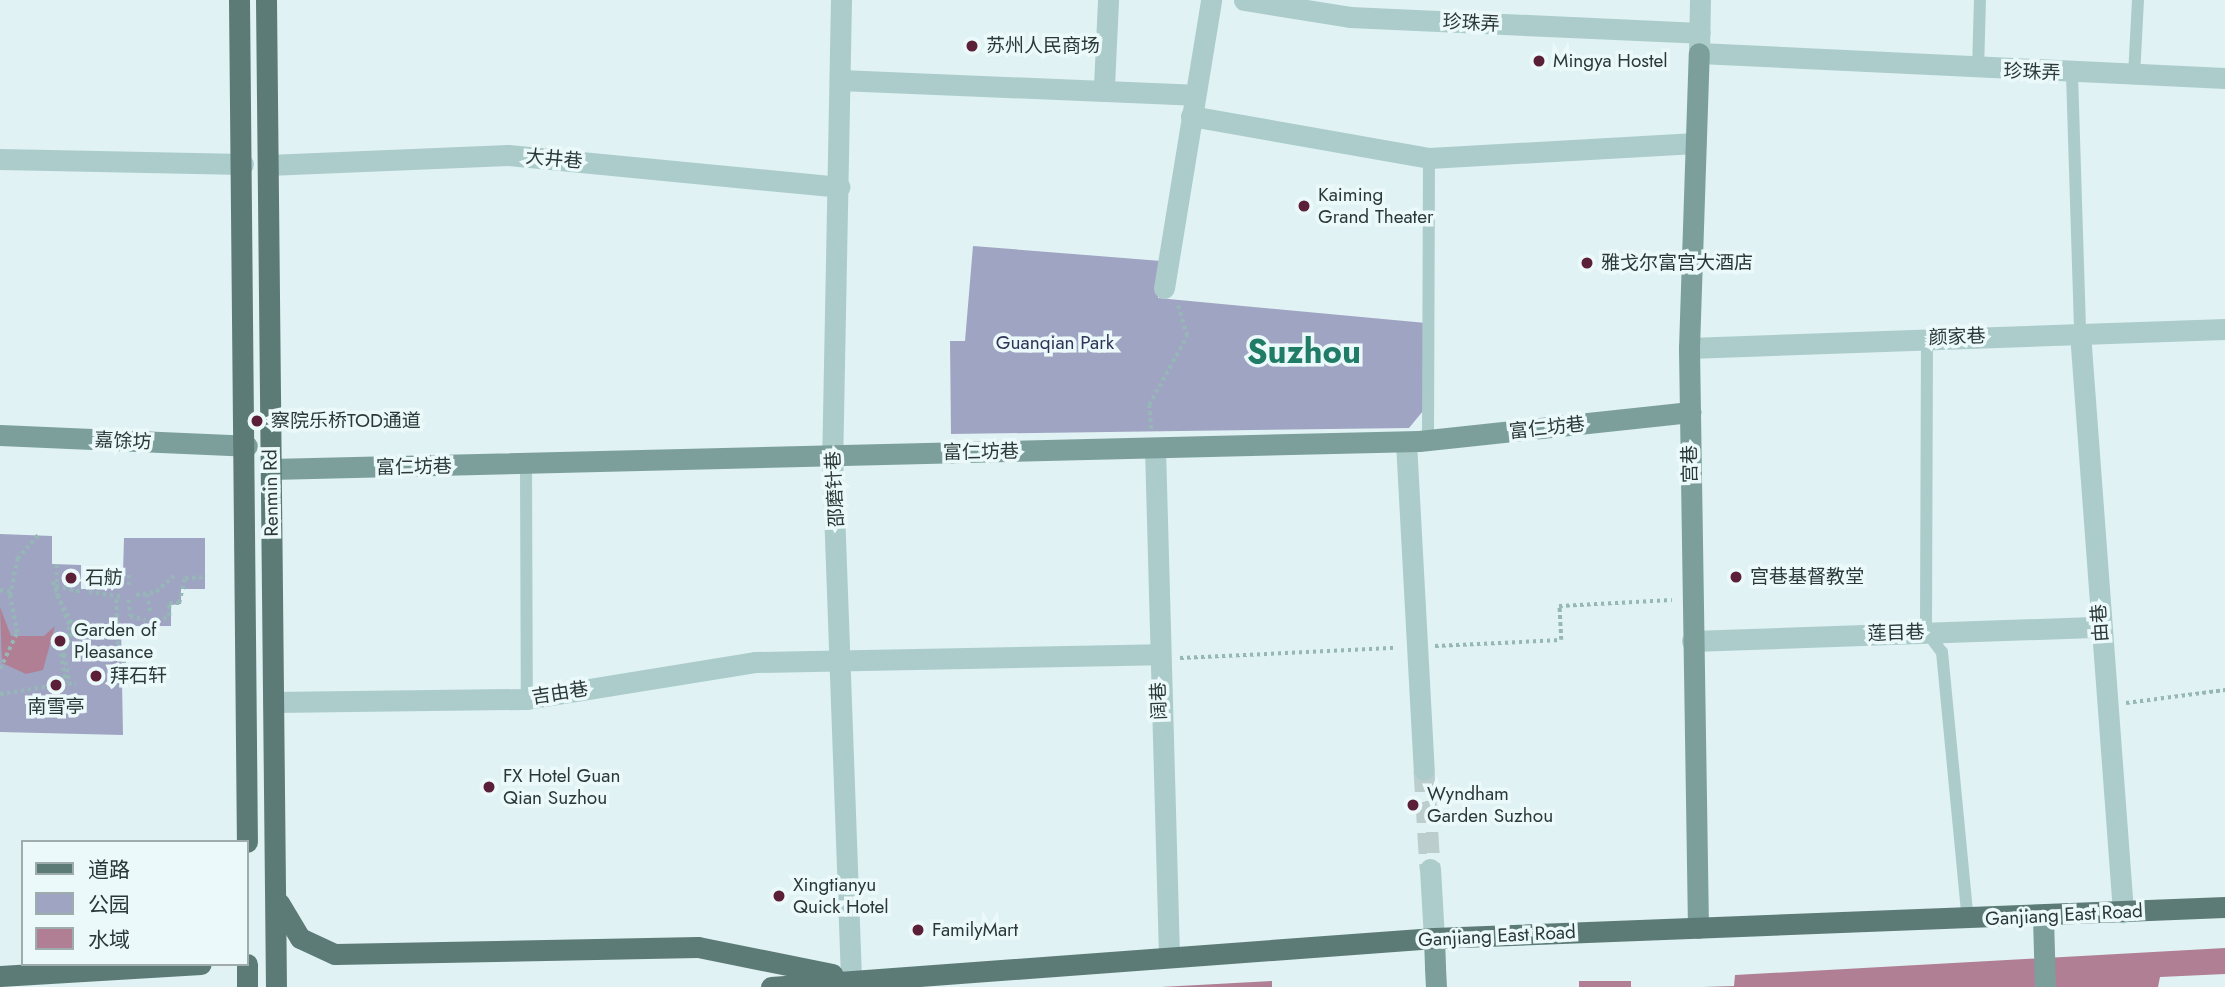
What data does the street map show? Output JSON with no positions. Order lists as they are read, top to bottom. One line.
{"streets":{"main road":["Renmin Rd","Ganjiang East Road"],"street":["珍珠弄","大井巷","颜家巷","富仁坊巷","嘉馀坊","宫巷","邵磨针巷","由巷","莲目巷","吉由巷","阔巷"]},"crossings":[["珍珠弄","宫巷"],["大井巷","邵磨针巷"],["大井巷","Renmin Rd"],["颜家巷","宫巷"],["颜家巷","由巷"],["富仁坊巷","宫巷"],["富仁坊巷","邵磨针巷"],["富仁坊巷","Renmin Rd"],["富仁坊巷","阔巷"],["嘉馀坊","Renmin Rd"],["宫巷","莲目巷"],["宫巷","Ganjiang East Road"],["邵磨针巷","吉由巷"],["邵磨针巷","Ganjiang East Road"],["Renmin Rd","吉由巷"],["由巷","莲目巷"],["由巷","Ganjiang East Road"],["吉由巷","阔巷"],["阔巷","Ganjiang East Road"]],"districts":["Suzhou"],"parks":["Guanqian Park"],"places":["苏州人民商场","Mingya Hostel","Kaiming Grand Theater","雅戈尔富宫大酒店","察院乐桥TOD通道","宫巷基督教堂","石舫","Garden of Pleasance","拜石轩","南雪亭","FX Hotel Guan Qian Suzhou","Wyndham Garden Suzhou","Xingtianyu Quick Hotel","FamilyMart"],"legend":["道路","公园","水域"]}
